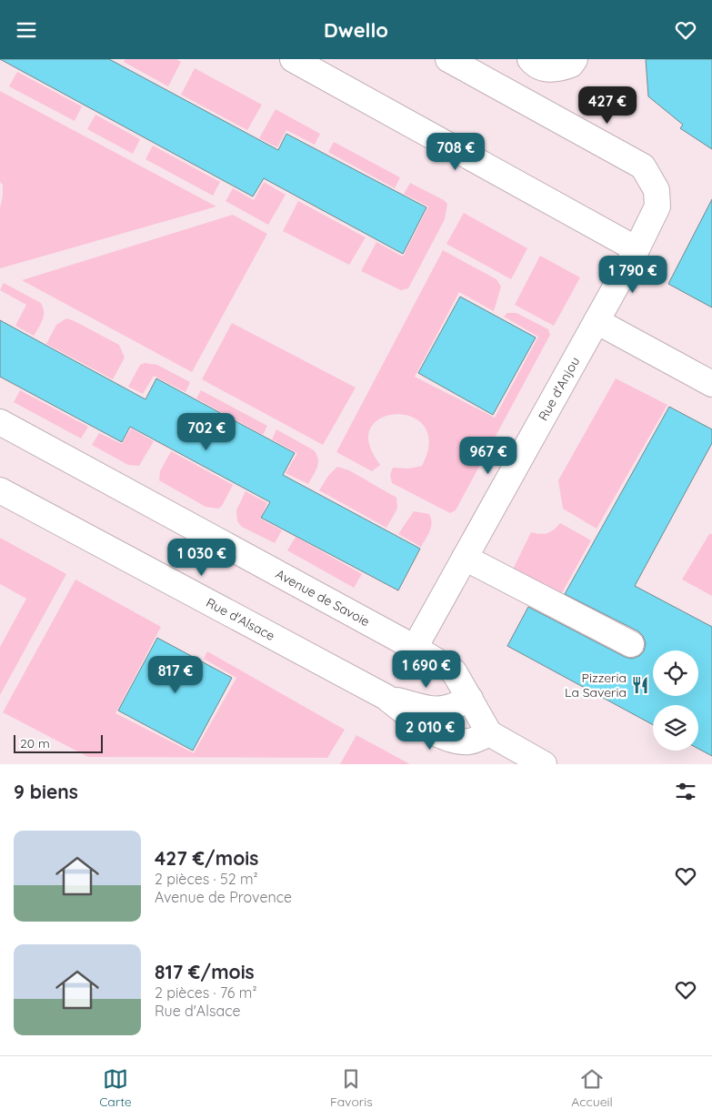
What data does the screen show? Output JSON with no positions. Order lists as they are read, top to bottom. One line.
{"streets":{"street":["Rue d'Anjou","Avenue de Savoie","Rue d'Alsace"]},"crossings":[["Rue d'Anjou","Avenue de Savoie"],["Avenue de Savoie","Rue d'Alsace"]],"places":{"restaurant":["Pizzeria La Saveria"]},"scale_bar":"20 m","page":{"header":"Dwello","price":["427 €","708 €","1 790 €","702 €","967 €","1 030 €","1 690 €","817 €","2 010 €"],"scale":"20 m","heading":"9 biens","list":[{"name":"427 €/mois","note":"2 pièces · 52 m² · Avenue de Provence"},{"name":"817 €/mois","note":"2 pièces · 76 m² · Rue d'Alsace"}],"tabs":["Carte","Favoris","Accueil"]}}
